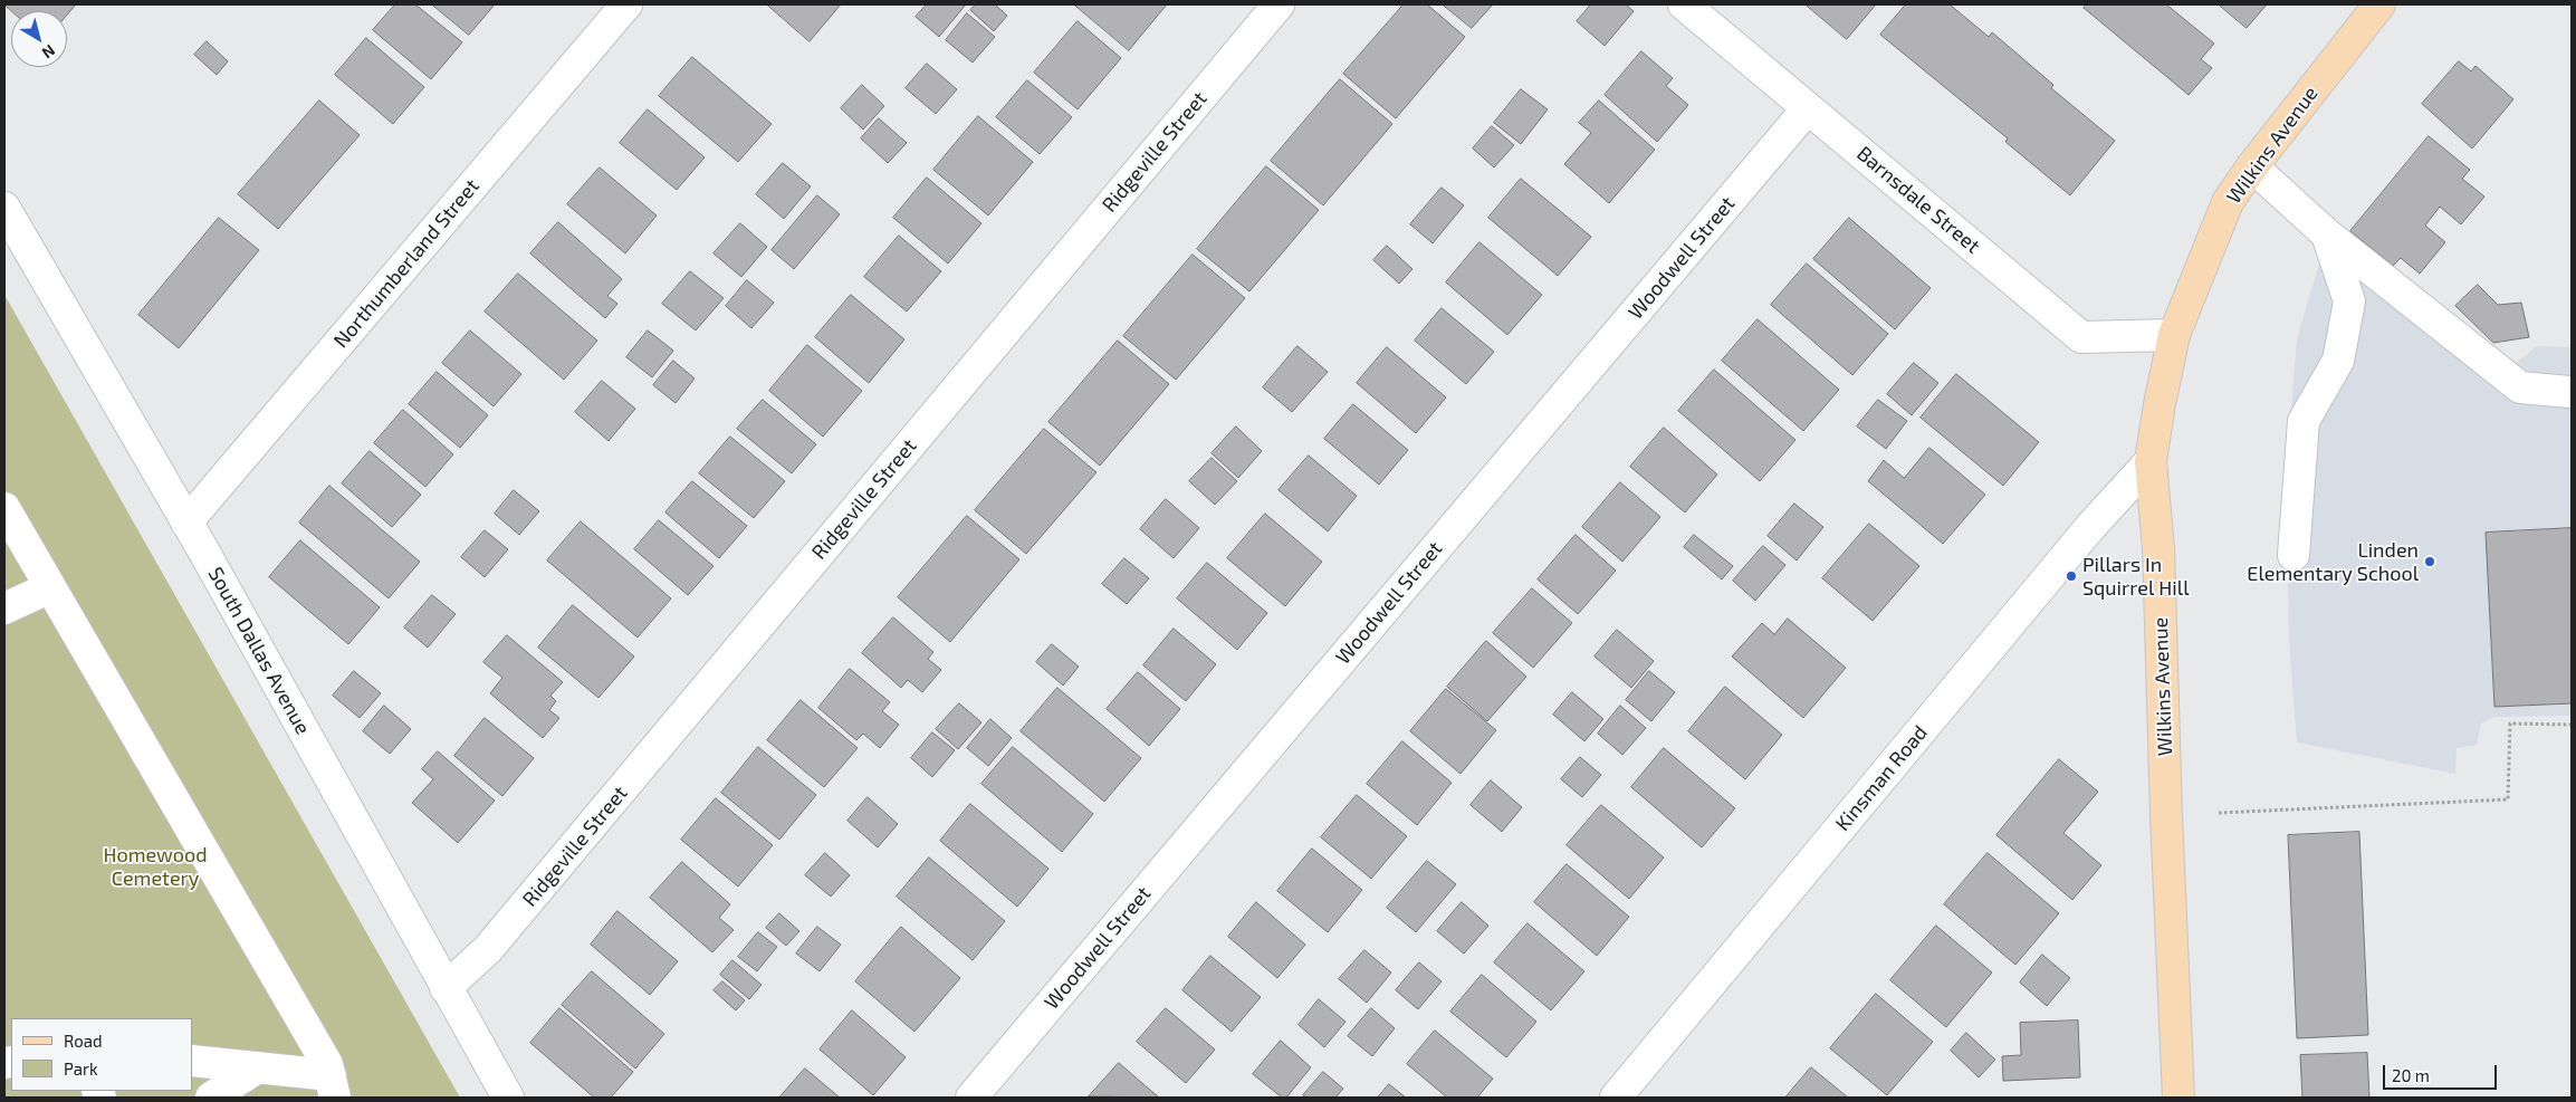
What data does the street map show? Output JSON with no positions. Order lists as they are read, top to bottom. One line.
{"streets":{"main road":["Wilkins Avenue"],"street":["Ridgeville Street","Barnsdale Street","Woodwell Street","Northumberland Street","South Dallas Avenue","Kinsman Road"]},"crossings":[["Wilkins Avenue","Barnsdale Street"],["Wilkins Avenue","Kinsman Road"],["Ridgeville Street","South Dallas Avenue"],["Barnsdale Street","Woodwell Street"],["Northumberland Street","South Dallas Avenue"]],"parks":["Homewood Cemetery"],"places":["Linden Elementary School","Pillars In Squirrel Hill"],"legend":["Road","Park"],"scale_bar":"20 m","north":"bottom right"}
